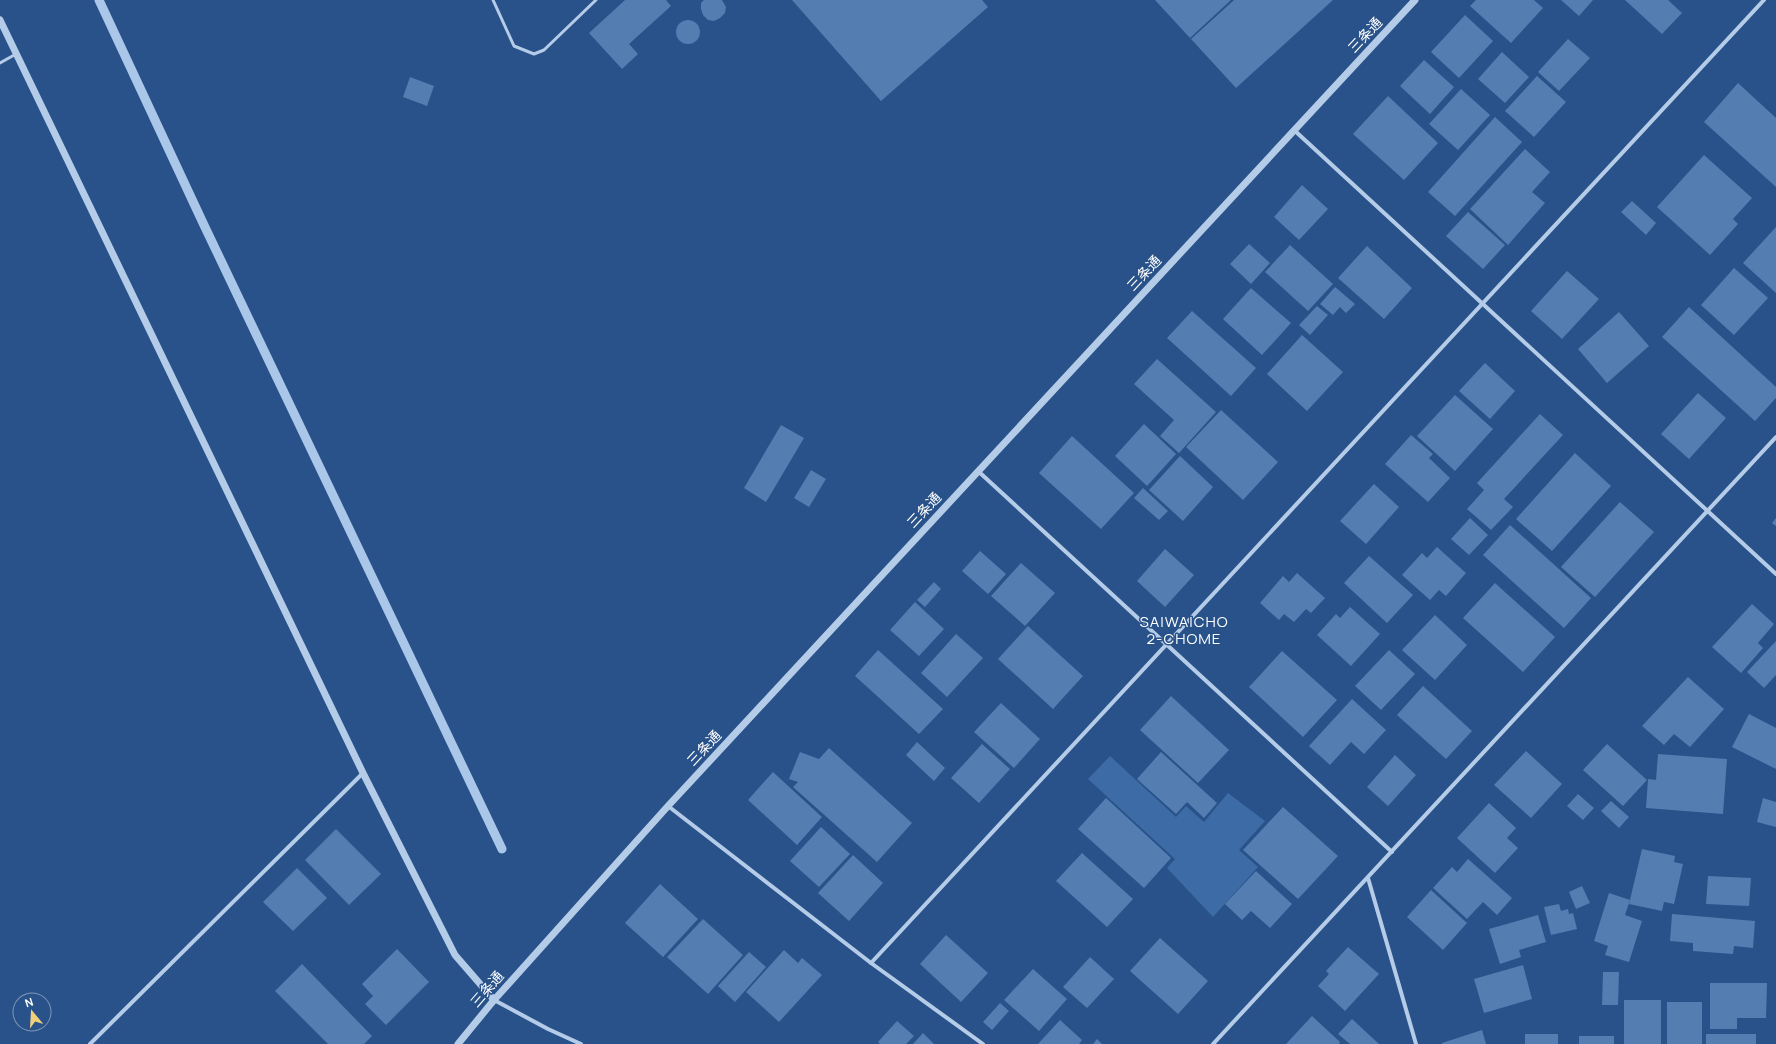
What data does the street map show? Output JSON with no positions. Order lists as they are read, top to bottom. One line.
{"streets":{"street":["三条通"]},"districts":["SAIWAICHO 2-CHOME"],"north":"top"}
